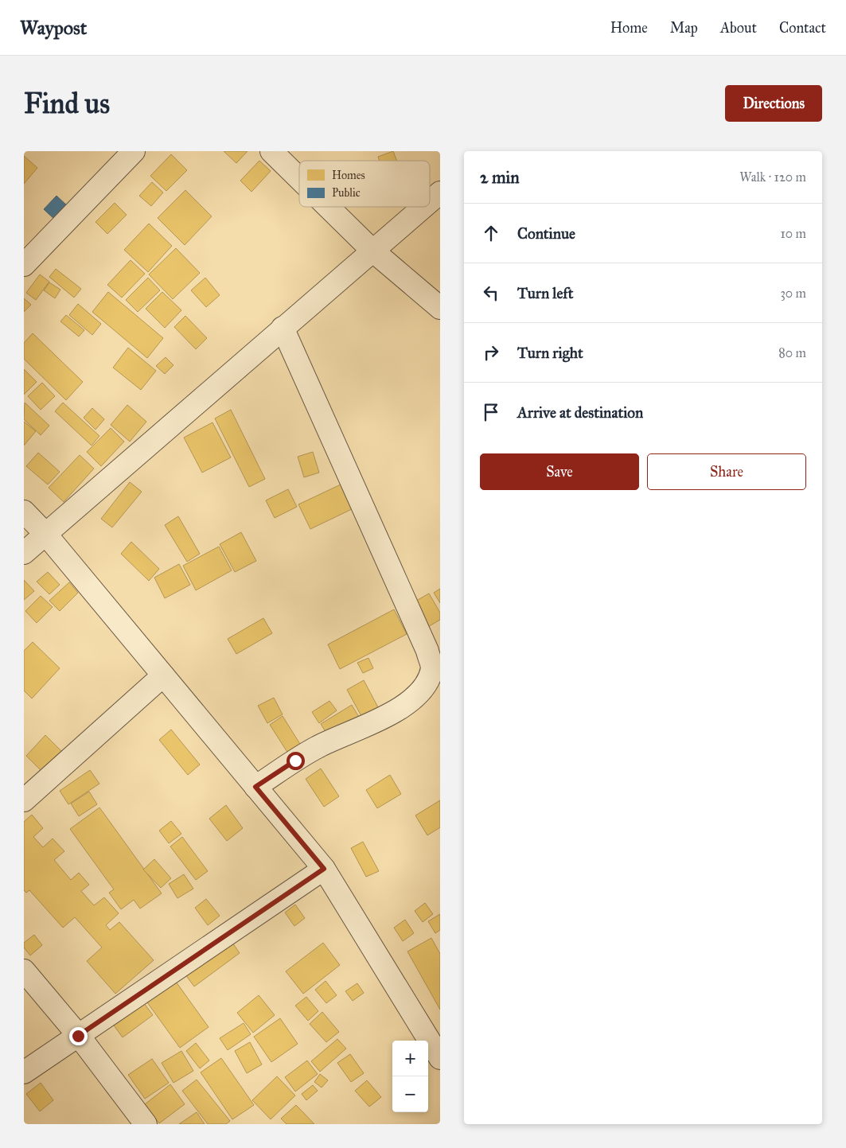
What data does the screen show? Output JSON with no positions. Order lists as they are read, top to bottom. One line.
{"legend":["Homes","Public"],"page":{"header":"Waypost","nav":["Home","Map","About","Contact"],"buttons":["Directions",["Save","Share"]],"title":"Find us","heading":["2 min","Walk · 120 m"],"list":[["Continue","10 m"],["Turn left","30 m"],["Turn right","80 m"],"Arrive at destination"],"map_buttons":["+","−"]}}
